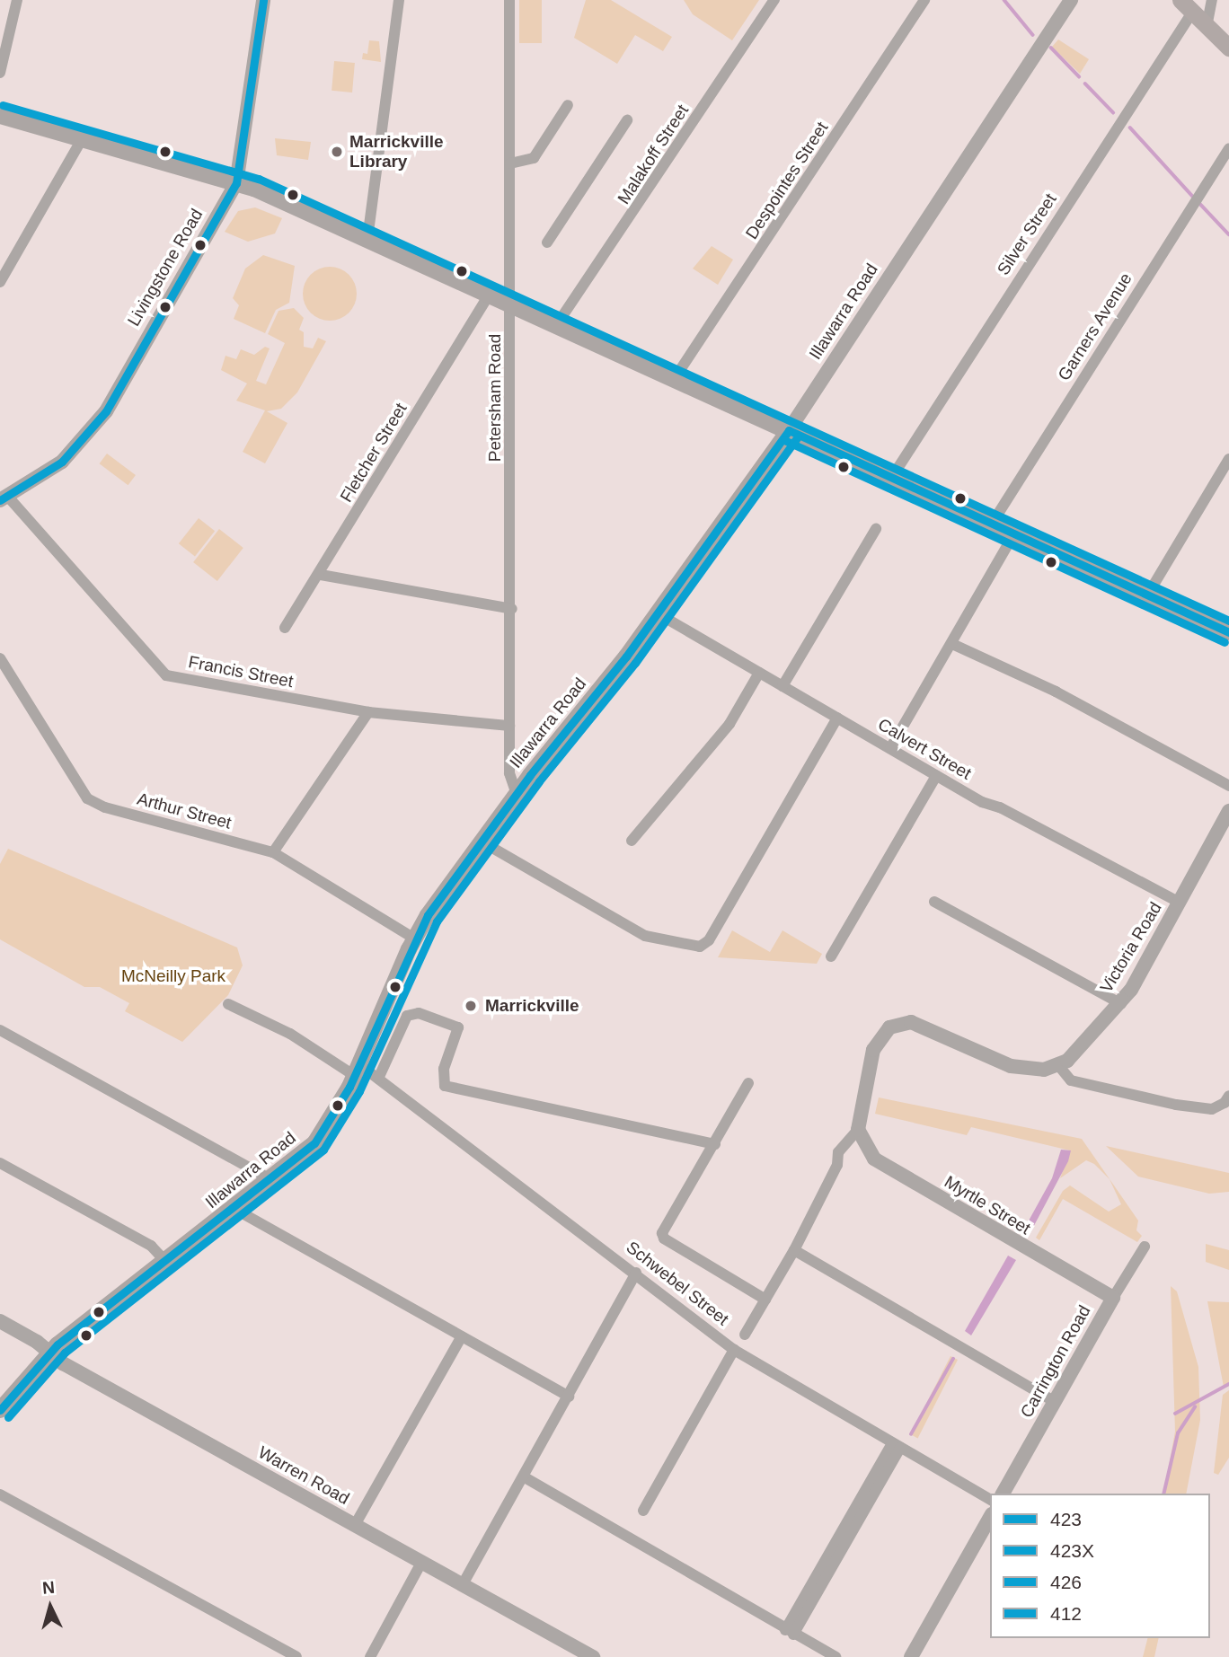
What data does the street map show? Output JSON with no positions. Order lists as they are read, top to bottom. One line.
{"streets":{"main road":["Illawarra Road"],"street":["Malakoff Street","Despointes Street","Silver Street","Livingstone Road","Garners Avenue","Petersham Road","Fletcher Street","Francis Street","Calvert Street","Arthur Street","Victoria Road","Myrtle Street","Schwebel Street","Carrington Road","Warren Road"]},"crossings":[["Livingstone Road","Francis Street"],["Illawarra Road","Petersham Road"],["Illawarra Road","Calvert Street"],["Illawarra Road","Arthur Street"],["Illawarra Road","Schwebel Street"],["Illawarra Road","Warren Road"],["Petersham Road","Francis Street"],["Calvert Street","Victoria Road"],["Myrtle Street","Carrington Road"]],"parks":["McNeilly Park"],"places":["Marrickville Library","Marrickville"],"lines":["transit line 412","transit line 426","transit line 423","transit line 423X"],"legend":["423","423X","426","412"],"north":"top"}
